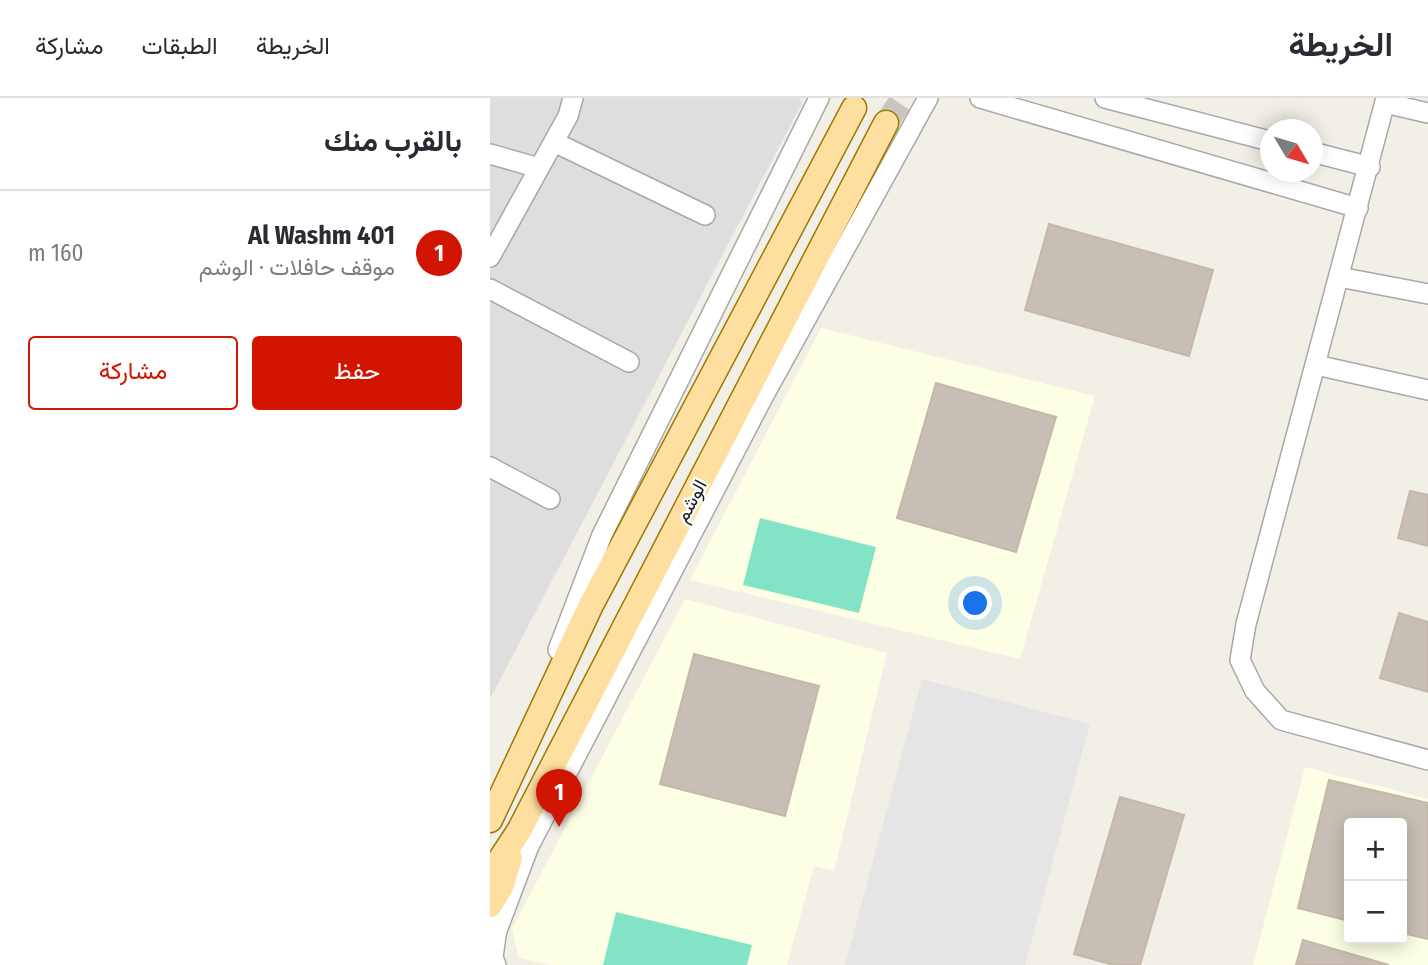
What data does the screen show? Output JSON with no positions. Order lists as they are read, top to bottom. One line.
{"streets":{"main road":["الوشم"]},"north":"bottom right","page":{"header":"الخريطة","nav":["الخريطة","الطبقات","مشاركة"],"heading":"بالقرب منك","list":[{"mark":"1","name":"Al Washm 401","note":"موقف حافلات · الوشم","value":"160 m"}],"buttons":["حفظ","مشاركة"],"pins":"1","map_buttons":["+","−"]}}
